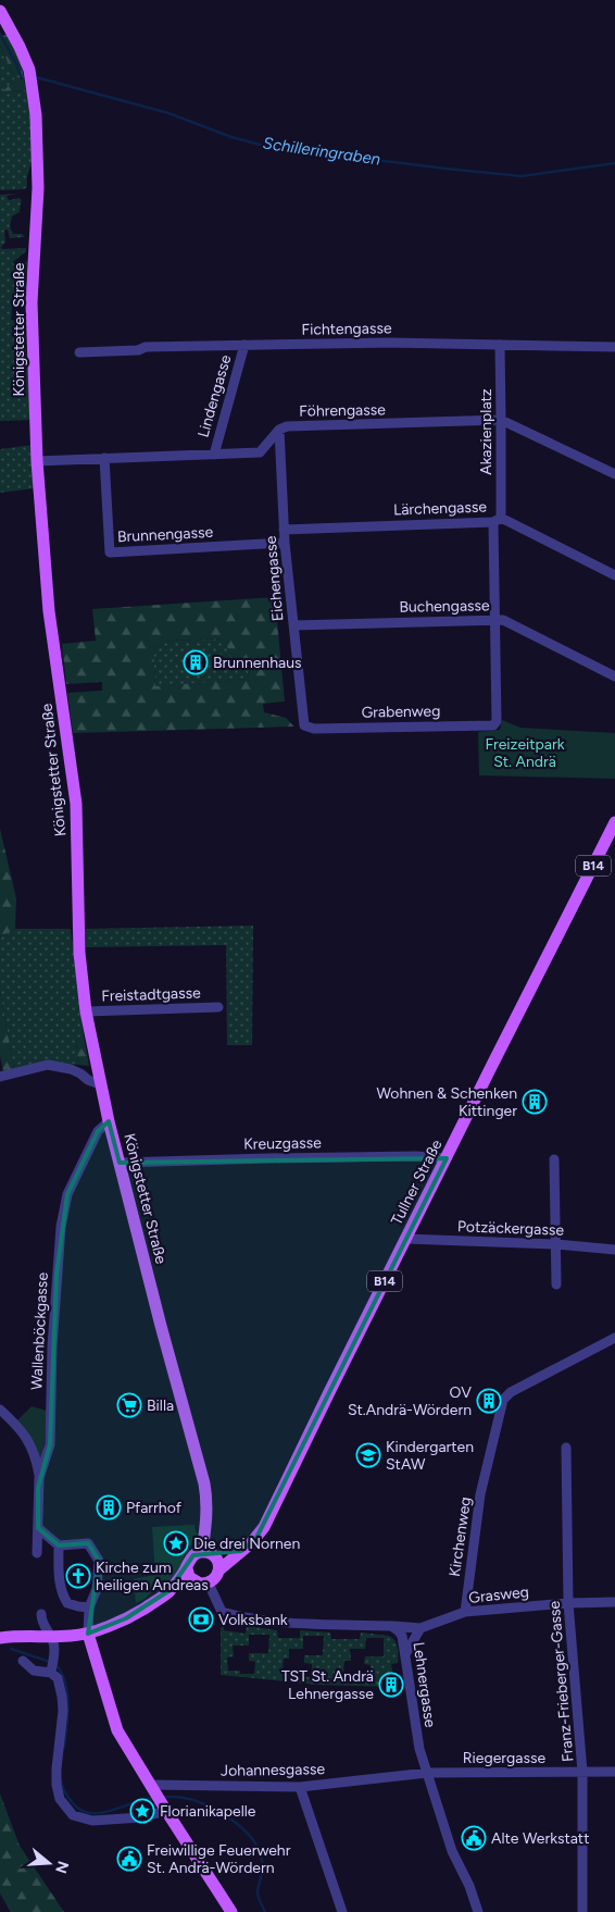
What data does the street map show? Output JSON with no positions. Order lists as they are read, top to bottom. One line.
{"streets":{"main road":["Königstetter Straße","B14","Tullner Straße"],"street":["Fichtengasse","Lindengasse","Föhrengasse","Akazienplatz","Lärchengasse","Brunnengasse","Eichengasse","Buchengasse","Grabenweg","Freistadtgasse","Kreuzgasse","Potzäckergasse","Wallenböckgasse","Kirchenweg","Grasweg","Franz-Frieberger-Gasse","Lehnergasse","Riegergasse","Johannesgasse"]},"crossings":[["Fichtengasse","Lindengasse"],["Fichtengasse","Akazienplatz"],["Königstetter Straße","Föhrengasse"],["Königstetter Straße","B14"],["Königstetter Straße","Freistadtgasse"],["Königstetter Straße","Kreuzgasse"],["Königstetter Straße","Tullner Straße"],["Königstetter Straße","Wallenböckgasse"],["Lindengasse","Föhrengasse"],["Föhrengasse","Akazienplatz"],["Föhrengasse","Brunnengasse"],["Föhrengasse","Eichengasse"],["Akazienplatz","Lärchengasse"],["Akazienplatz","Buchengasse"],["Akazienplatz","Grabenweg"],["Lärchengasse","Eichengasse"],["Brunnengasse","Eichengasse"],["Eichengasse","Buchengasse"],["Eichengasse","Grabenweg"],["B14","Tullner Straße"],["Kreuzgasse","Tullner Straße"],["Tullner Straße","Potzäckergasse"],["Kirchenweg","Grasweg"],["Grasweg","Franz-Frieberger-Gasse"],["Grasweg","Lehnergasse"],["Franz-Frieberger-Gasse","Riegergasse"],["Lehnergasse","Riegergasse"],["Lehnergasse","Johannesgasse"],["Riegergasse","Johannesgasse"]],"water":["Schilleringraben"],"parks":["Freizeitpark St. Andrä"],"places":{"building":["Brunnenhaus","Wohnen & Schenken Kittinger","OV St.Andrä-Wördern","Pfarrhof","TST St. Andrä Lehnergasse"],"supermarket":["Billa"],"school or university":["Kindergarten StAW"],"place":["Die drei Nornen","Florianikapelle"],"church":["Kirche zum heiligen Andreas"],"bank":["Volksbank"],"public building":["Alte Werkstatt","Freiwillige Feuerwehr St. Andrä-Wördern"]},"north":"right"}
